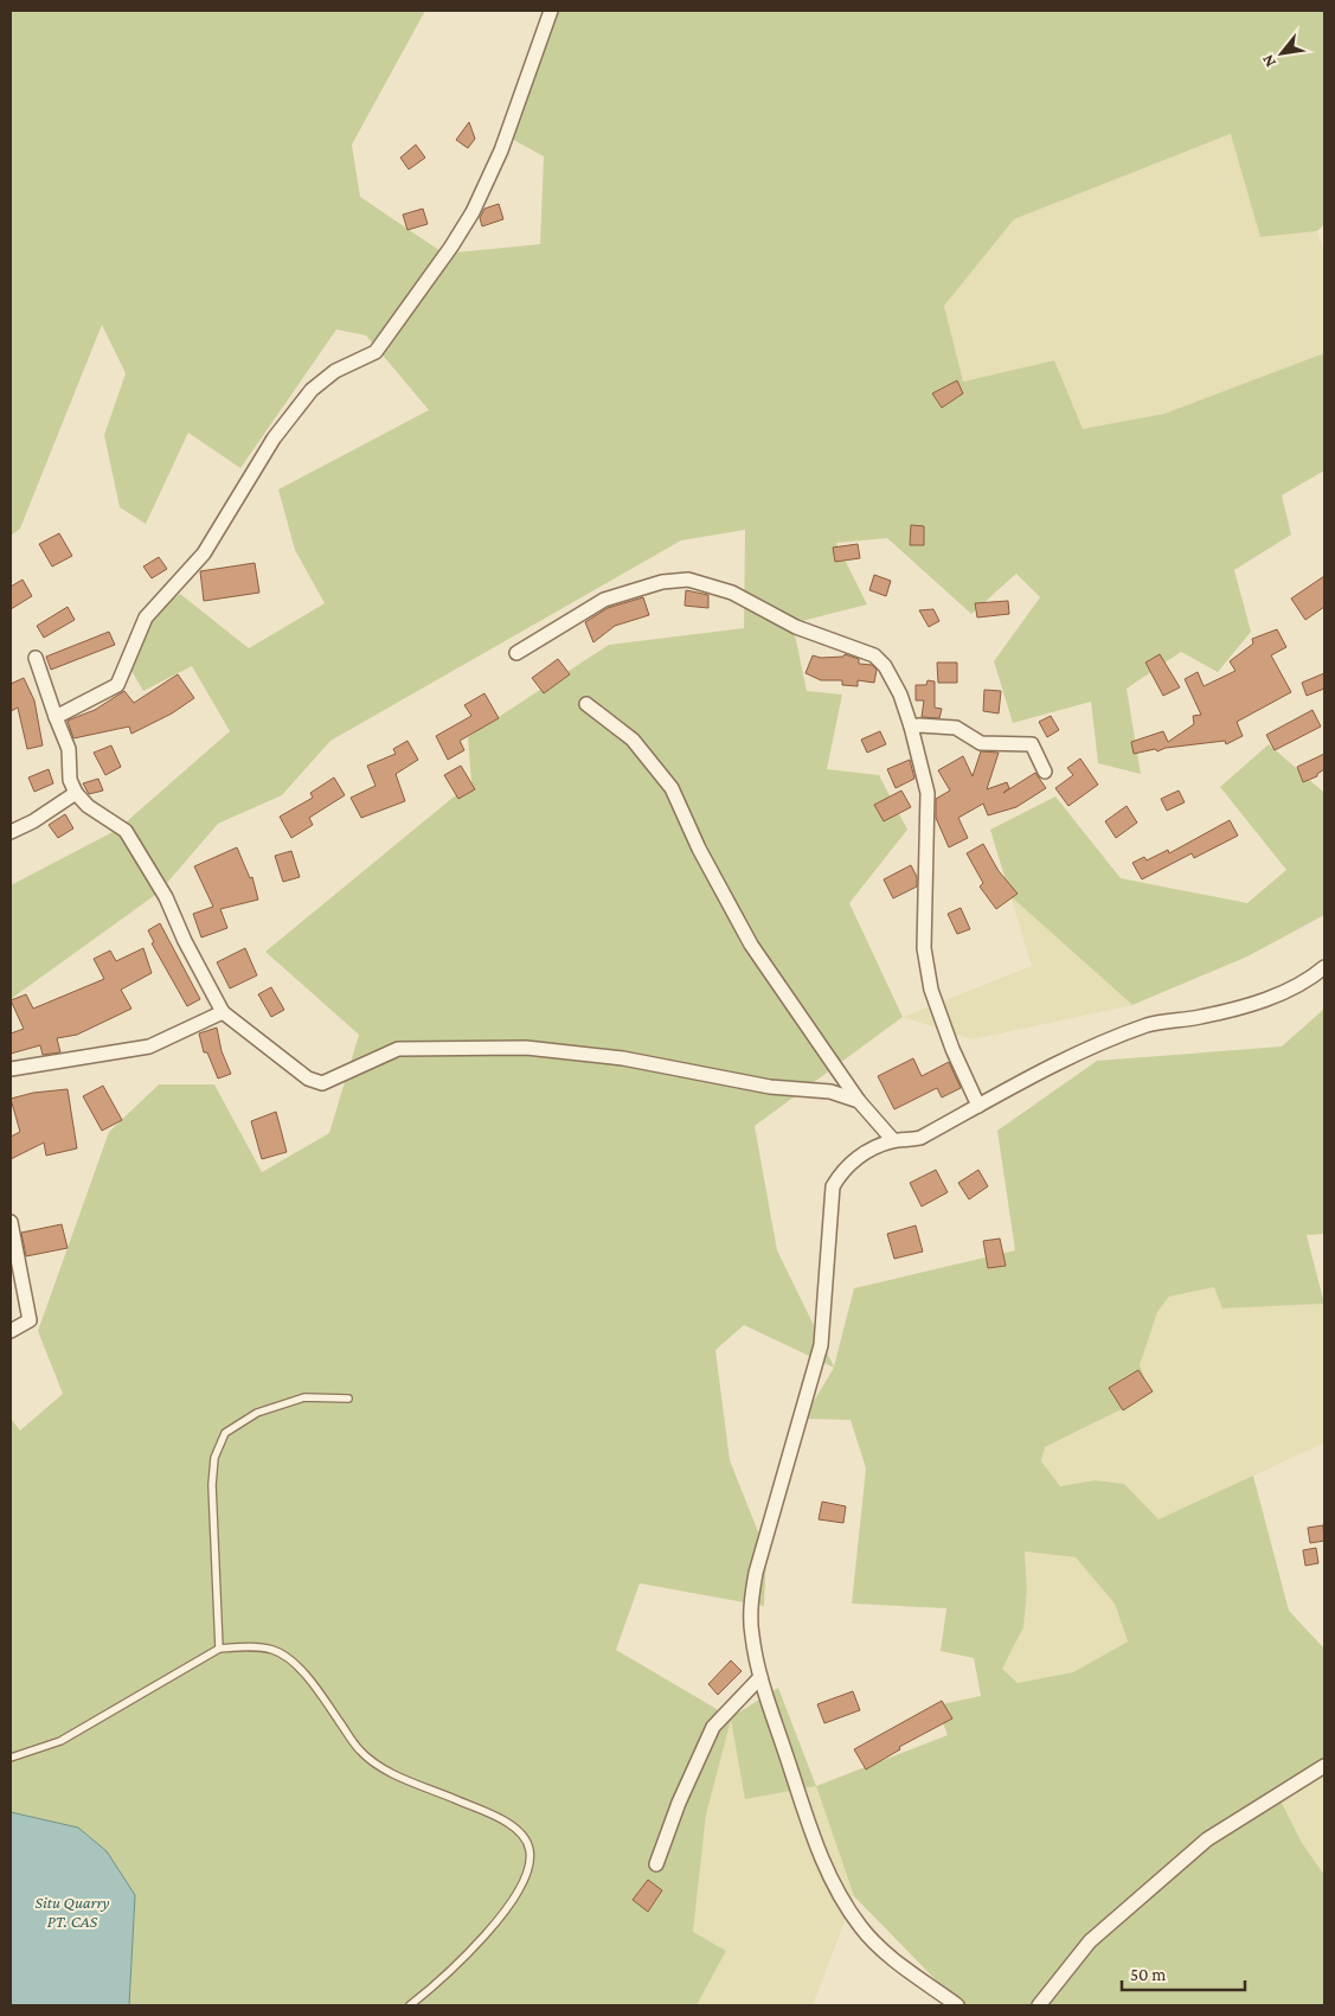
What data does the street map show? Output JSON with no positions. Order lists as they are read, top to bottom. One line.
{"water":["Situ Quarry PT. CAS"],"scale_bar":"50 m","north":"bottom left"}
